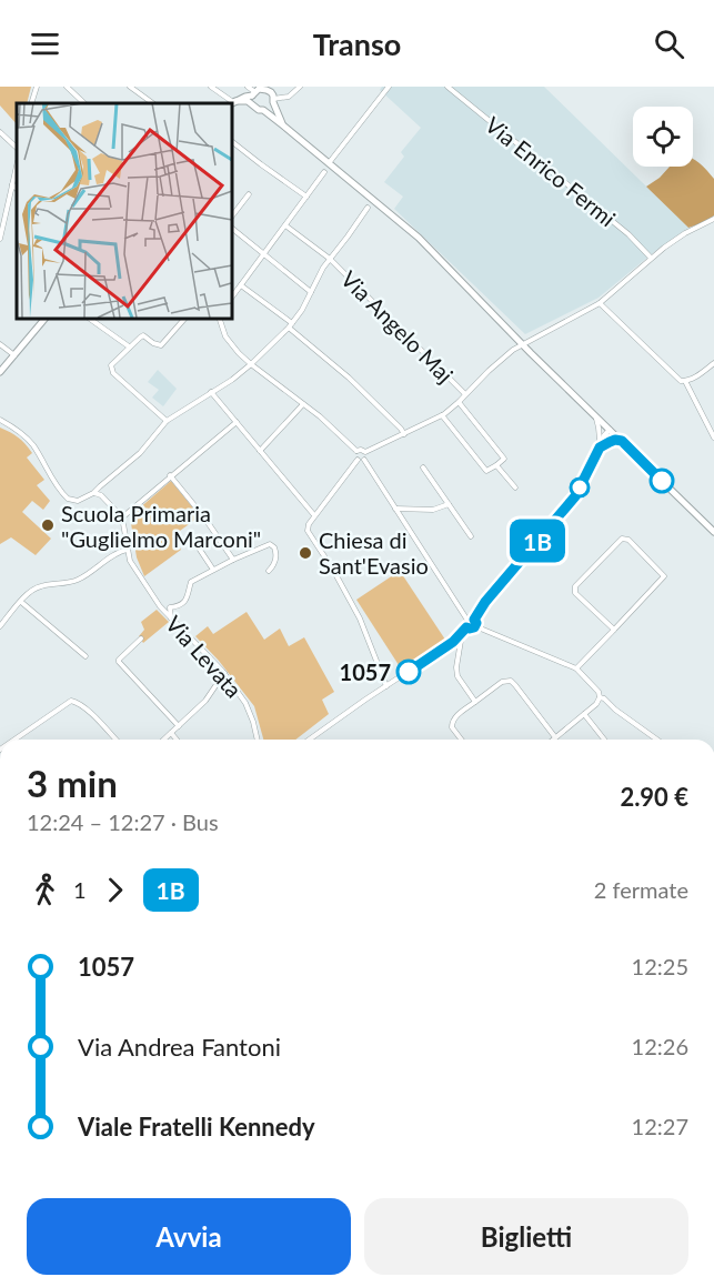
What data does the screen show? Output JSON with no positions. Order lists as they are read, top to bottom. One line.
{"streets":{"street":["Via Enrico Fermi","Via Angelo Maj","Via Levata"]},"places":["Scuola Primaria \"Guglielmo Marconi\"","Chiesa di Sant'Evasio","1057"],"lines":["bus line 1B"],"page":{"header":"Transo","on_map":"1B","heading":["3 min","12:24 – 12:27 · Bus","2.90 €"],"legs":["1","1B","2 fermate"],"list":[{"name":"1057","value":"12:25"},{"name":"Via Andrea Fantoni","value":"12:26"},{"name":"Viale Fratelli Kennedy","value":"12:27"}],"buttons":["Avvia","Biglietti"]}}
